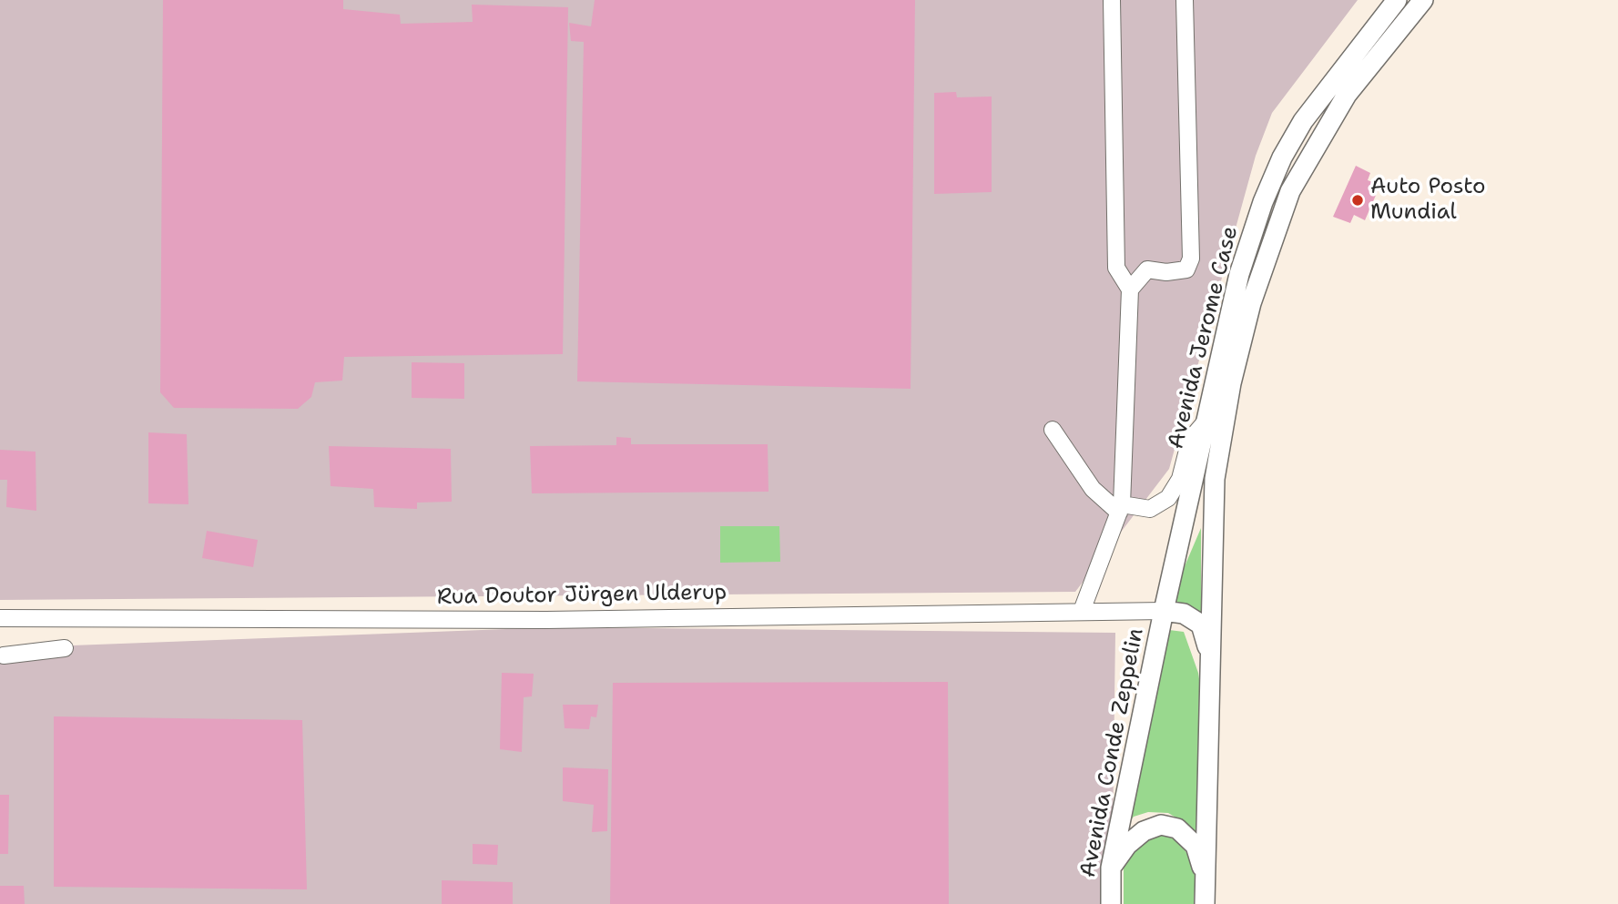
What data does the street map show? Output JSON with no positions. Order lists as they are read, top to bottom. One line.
{"streets":{"main road":["Avenida Jerome Case","Avenida Conde Zeppelin"],"street":["Rua Doutor Jürgen Ulderup"]},"crossings":[["Avenida Jerome Case","Rua Doutor Jürgen Ulderup"],["Avenida Jerome Case","Avenida Conde Zeppelin"],["Rua Doutor Jürgen Ulderup","Avenida Conde Zeppelin"]],"places":["Auto Posto Mundial"]}
